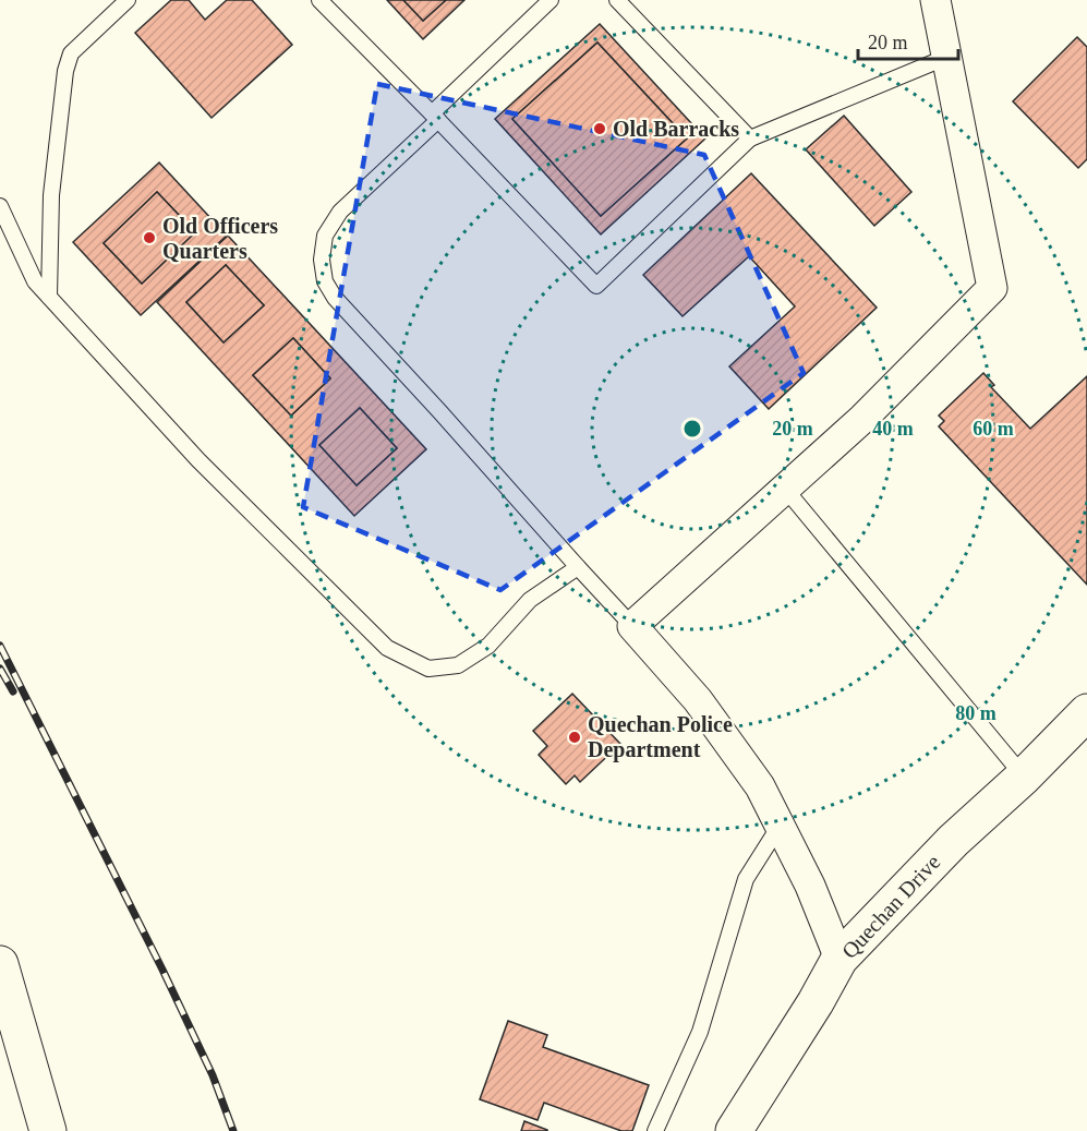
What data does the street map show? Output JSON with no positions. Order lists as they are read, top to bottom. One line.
{"streets":{"street":["Quechan Drive"]},"places":["Old Barracks","Old Officers Quarters","Quechan Police Department"],"scale_bar":"20 m","rings":["20 m","40 m","60 m","80 m"]}
